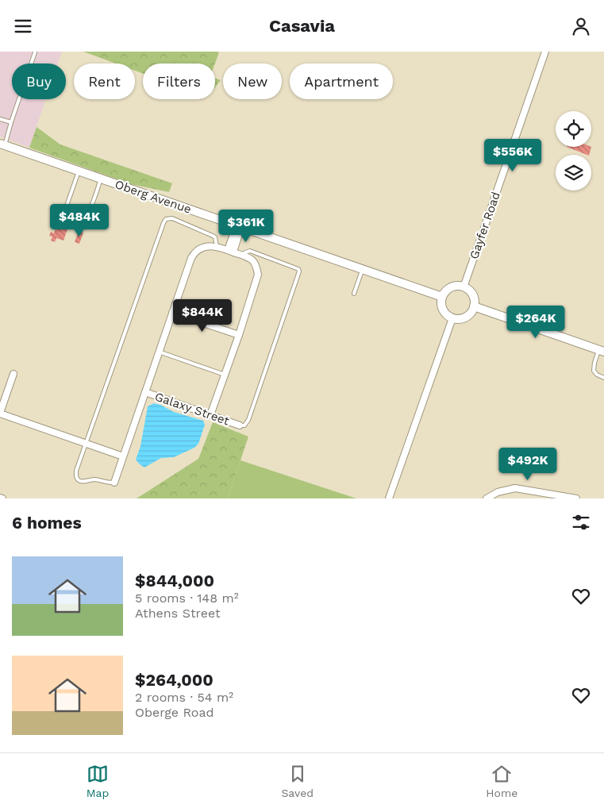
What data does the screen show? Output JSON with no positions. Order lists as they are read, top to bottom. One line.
{"streets":{"street":["Oberg Avenue","Gayfer Road","Galaxy Street"]},"crossings":[["Oberg Avenue","Gayfer Road"]],"page":{"header":"Casavia","chip":["Buy","Rent","Filters","New","Apartment"],"price":["$556K","$484K","$361K","$844K","$264K","$492K"],"heading":"6 homes","list":[{"name":"$844,000","note":"5 rooms · 148 m² · Athens Street"},{"name":"$264,000","note":"2 rooms · 54 m² · Oberge Road"}],"tabs":["Map","Saved","Home"]}}
